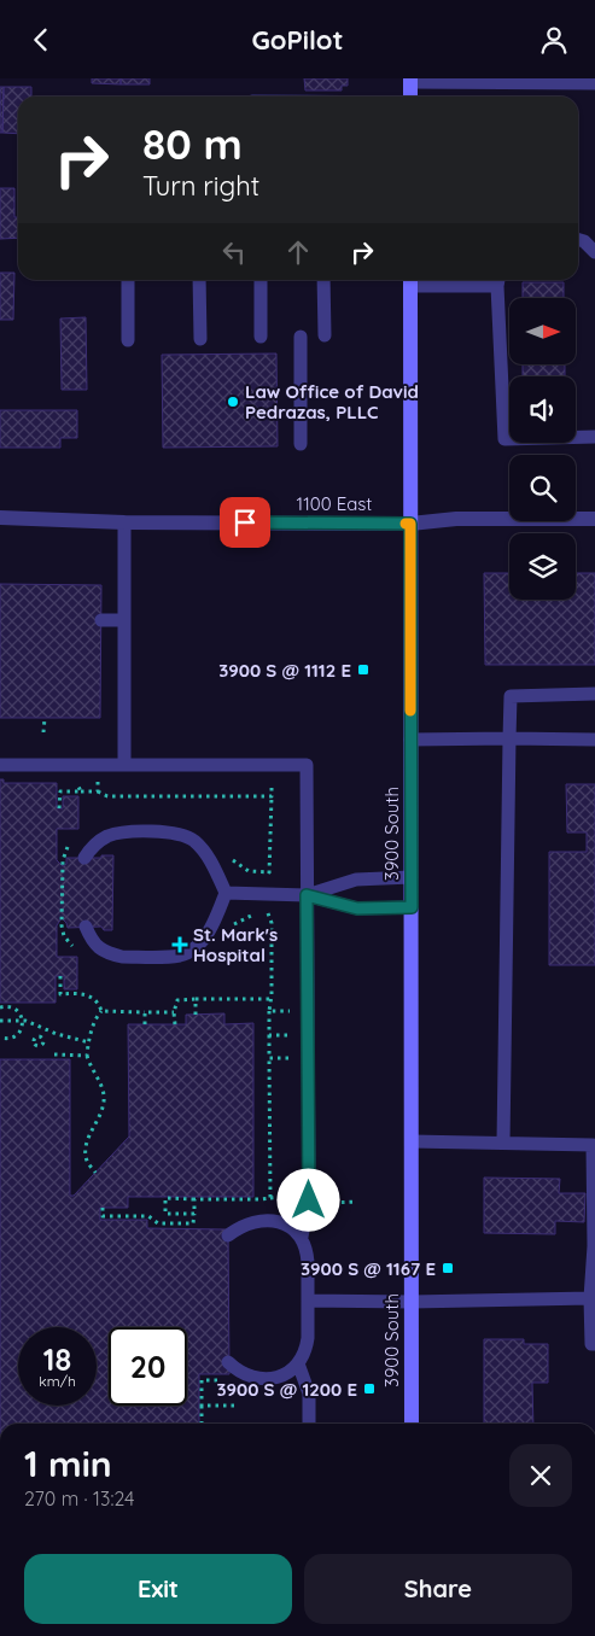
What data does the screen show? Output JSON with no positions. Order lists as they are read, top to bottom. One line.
{"streets":{"main road":["3900 South"],"street":["1100 East"]},"crossings":[["1100 East","3900 South"]],"places":{"other":["Law Office of David Pedrazas, PLLC"],"transit":["3900 S @ 1112 E","3900 S @ 1167 E","3900 S @ 1200 E"],"health":["St. Mark's Hospital"]},"north":"right","page":{"header":"GoPilot","turn":["80 m","Turn right"],"speed":"18 km/h","limit":"20","heading":["1 min","270 m · 13:24"],"buttons":["Exit","Share"]}}
